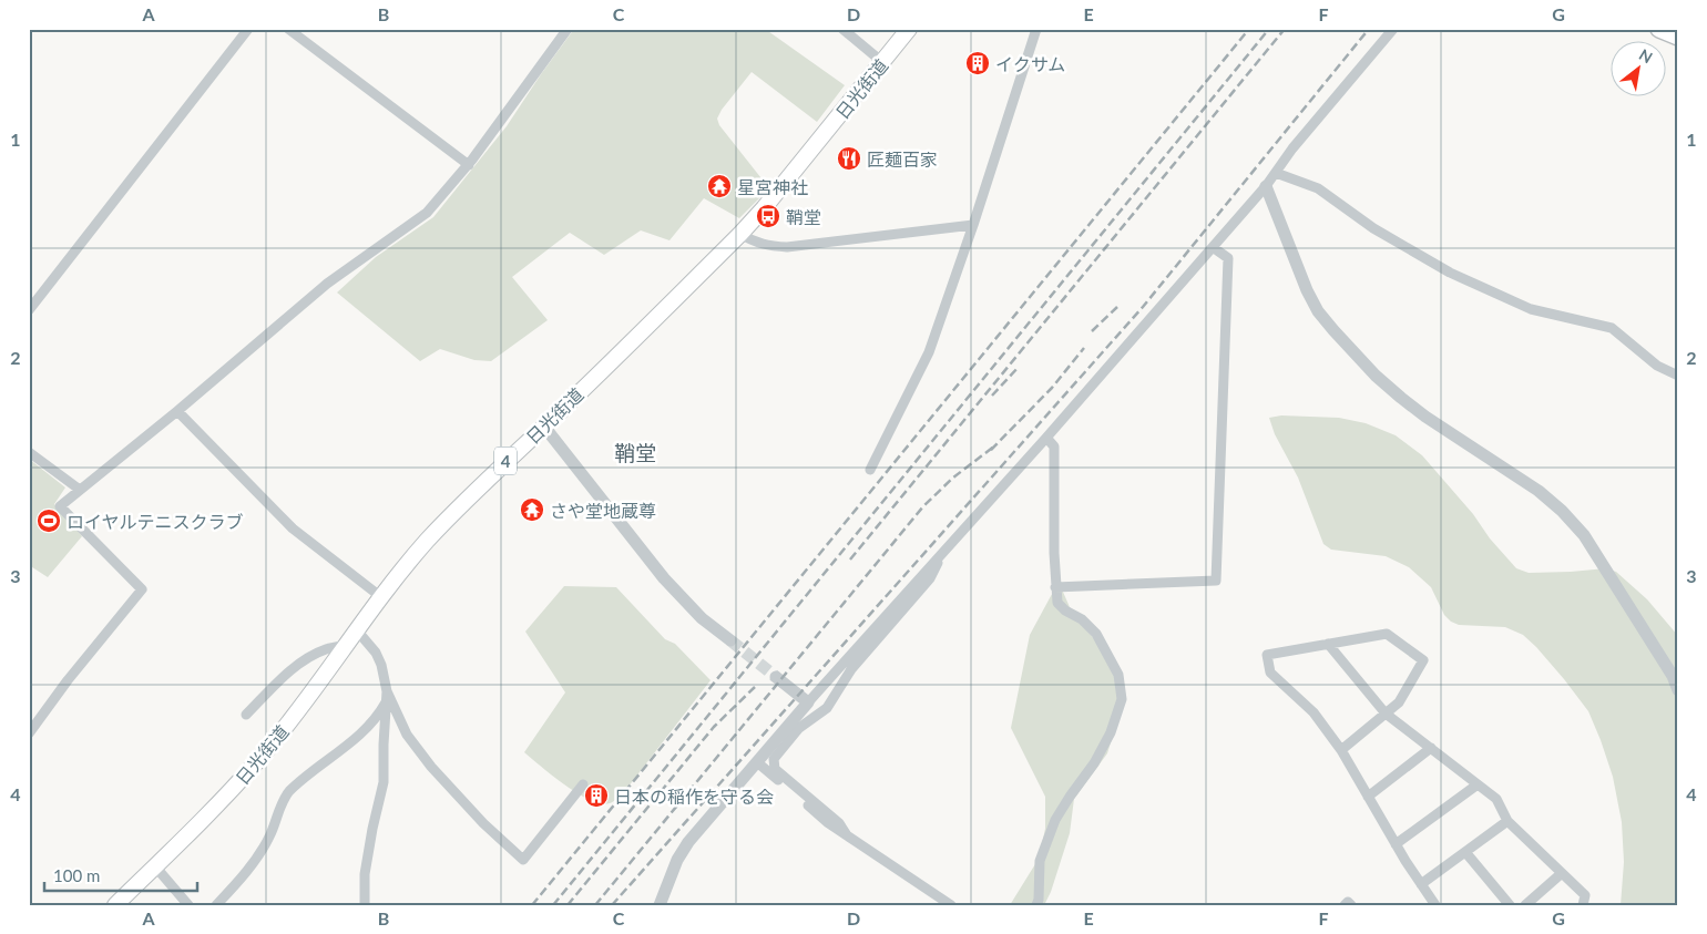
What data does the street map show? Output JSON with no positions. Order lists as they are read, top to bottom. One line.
{"streets":{"highway":["日光街道","4"]},"districts":["鞘堂"],"places":{"building":["イクサム","日本の稲作を守る会"],"restaurant":["匠麺百家"],"temple":["星宮神社","さや堂地蔵尊"],"bus stop":["鞘堂"],"sports":["ロイヤルテニスクラブ"]},"scale_bar":"100 m","north":"top right","grid":{"columns":["A","B","C","D","E","F","G"],"rows":["1","2","3","4"]}}
